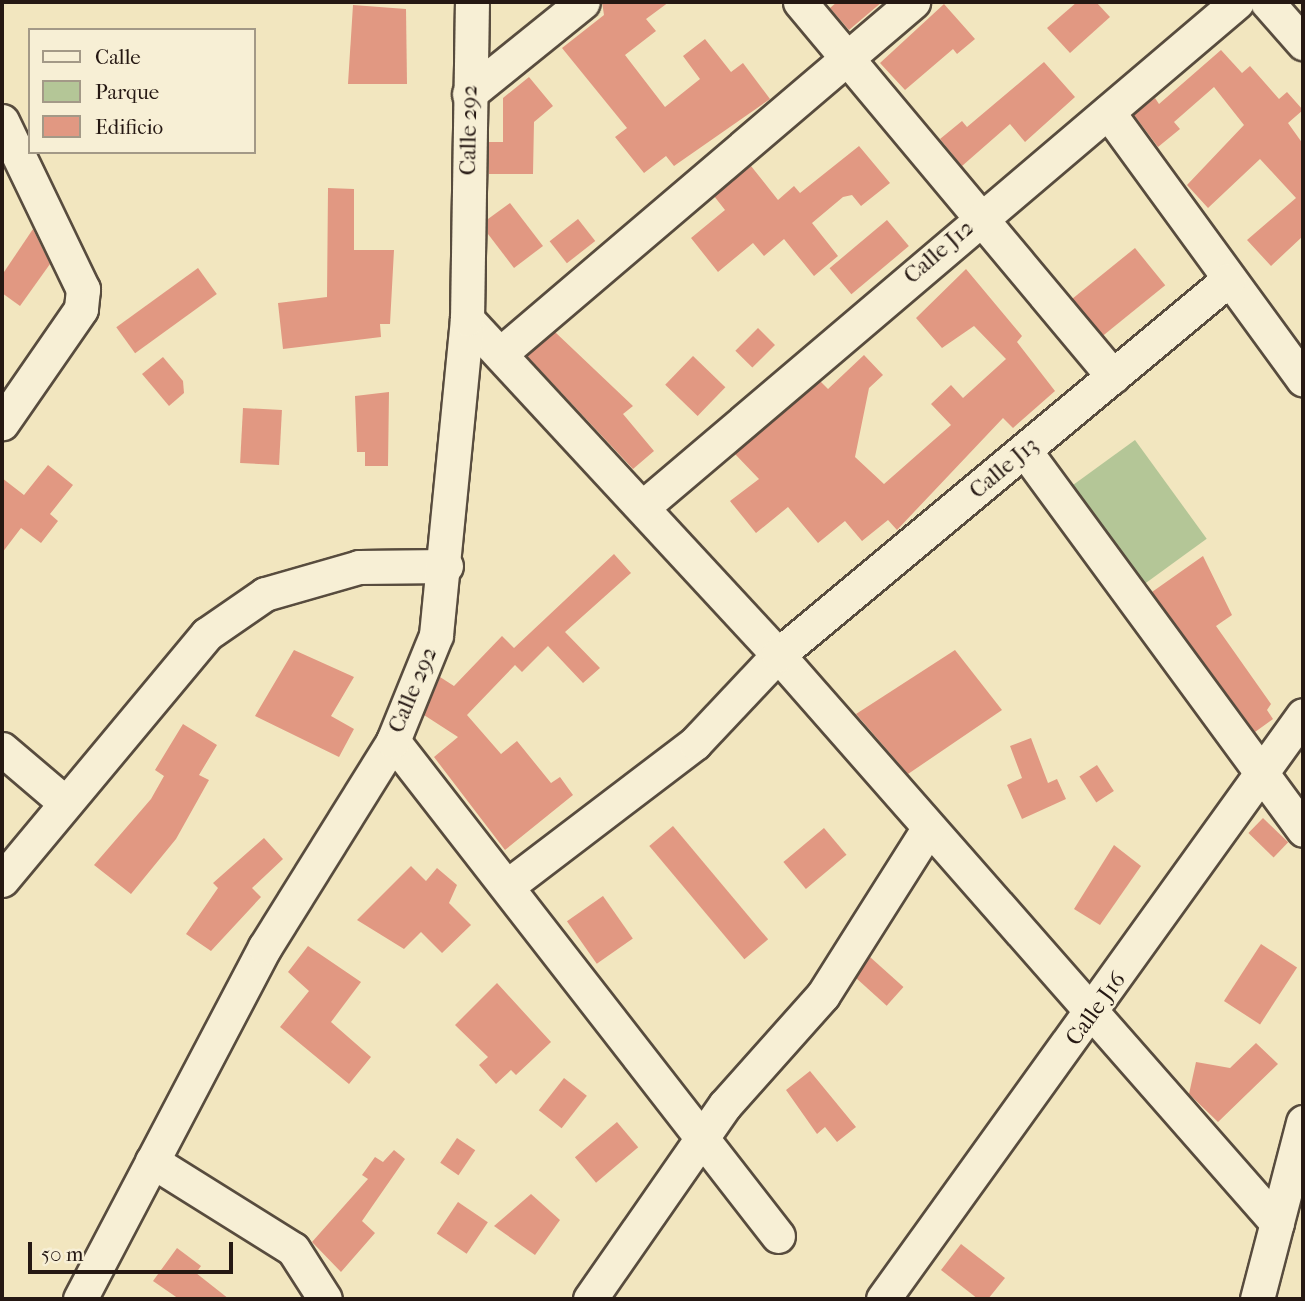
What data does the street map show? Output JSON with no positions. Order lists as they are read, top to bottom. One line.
{"streets":{"street":["Calle 292","Calle J12","Calle J13","Calle J16"]},"legend":["Calle","Parque","Edificio"],"scale_bar":"50 m"}
